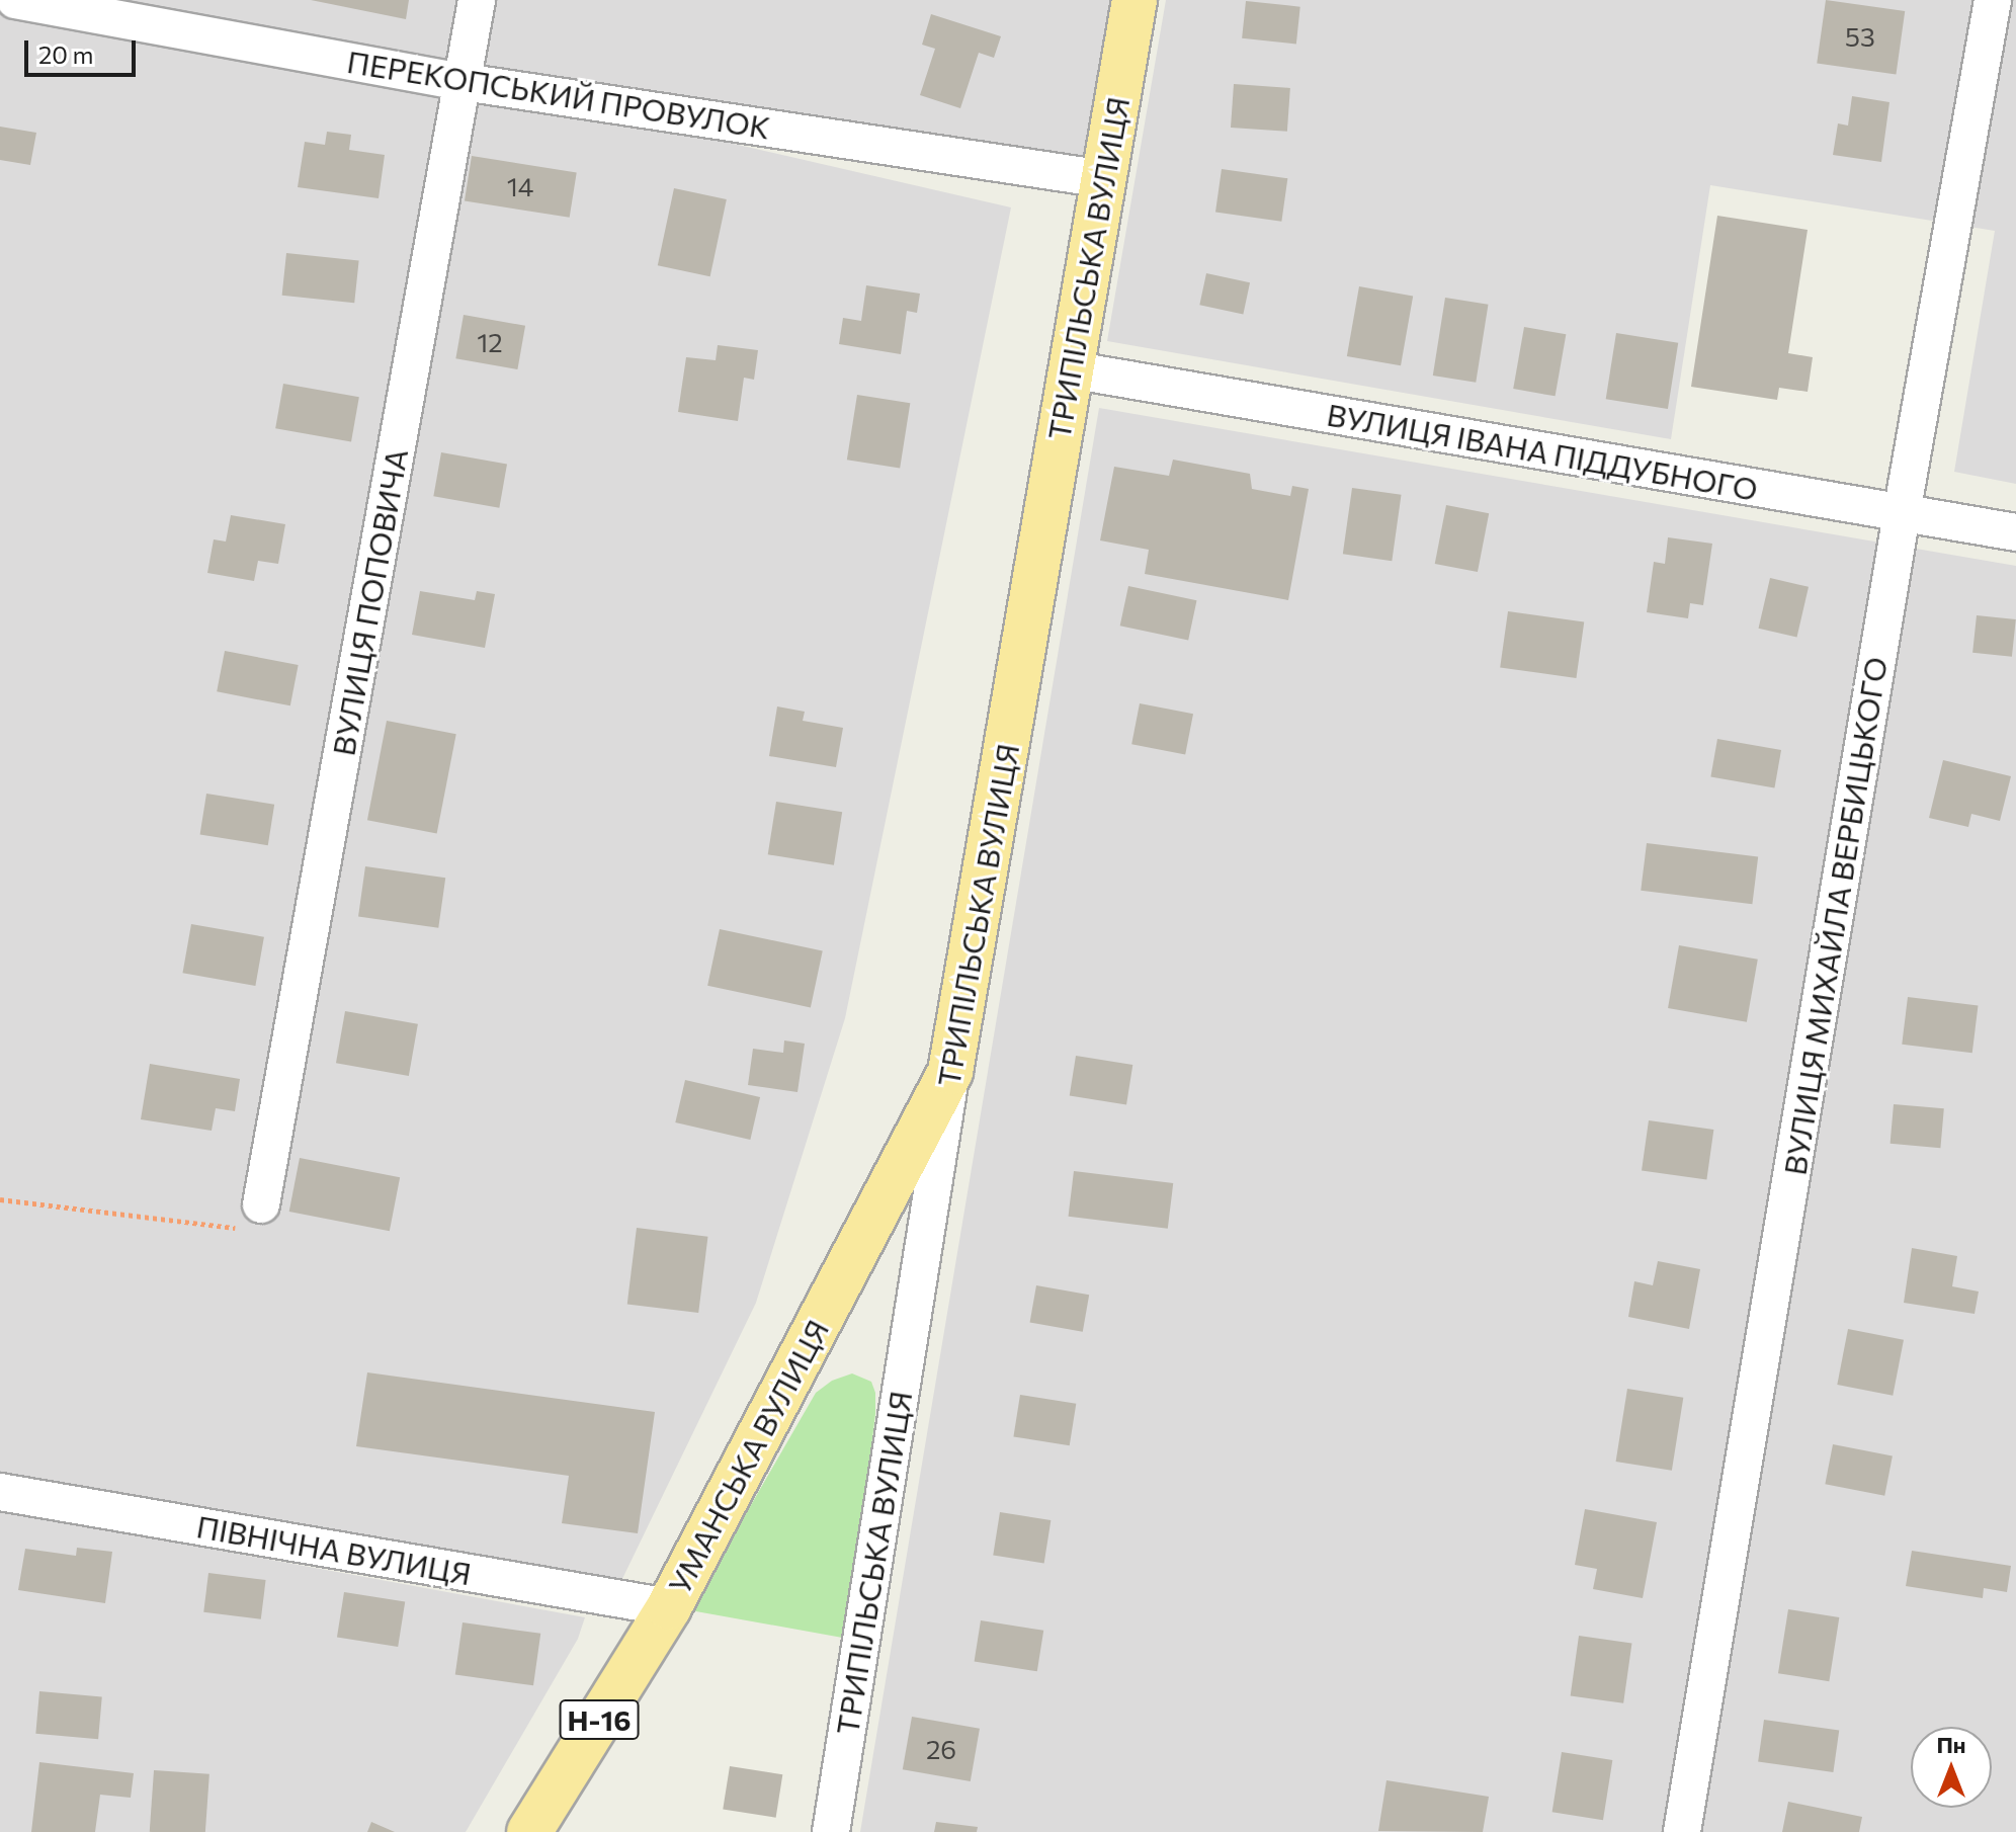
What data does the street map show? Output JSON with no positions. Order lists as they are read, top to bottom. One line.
{"streets":{"main road":["ТРИПІЛЬСЬКА ВУЛИЦЯ","УМАНСЬКА ВУЛИЦЯ","Н-16"],"street":["ПЕРЕКОПСЬКИЙ ПРОВУЛОК","ВУЛИЦЯ ІВАНА ПІДДУБНОГО","ВУЛИЦЯ ПОПОВИЧА","ВУЛИЦЯ МИХАЙЛА ВЕРБИЦЬКОГО","ПІВНІЧНА ВУЛИЦЯ"]},"crossings":[["ПЕРЕКОПСЬКИЙ ПРОВУЛОК","ТРИПІЛЬСЬКА ВУЛИЦЯ"],["ПЕРЕКОПСЬКИЙ ПРОВУЛОК","ВУЛИЦЯ ПОПОВИЧА"],["ТРИПІЛЬСЬКА ВУЛИЦЯ","ВУЛИЦЯ ІВАНА ПІДДУБНОГО"],["ТРИПІЛЬСЬКА ВУЛИЦЯ","УМАНСЬКА ВУЛИЦЯ"],["ВУЛИЦЯ ІВАНА ПІДДУБНОГО","ВУЛИЦЯ МИХАЙЛА ВЕРБИЦЬКОГО"],["УМАНСЬКА ВУЛИЦЯ","ПІВНІЧНА ВУЛИЦЯ"]],"house_numbers":["53","14","12","26"],"scale_bar":"20 m","north":"top"}
